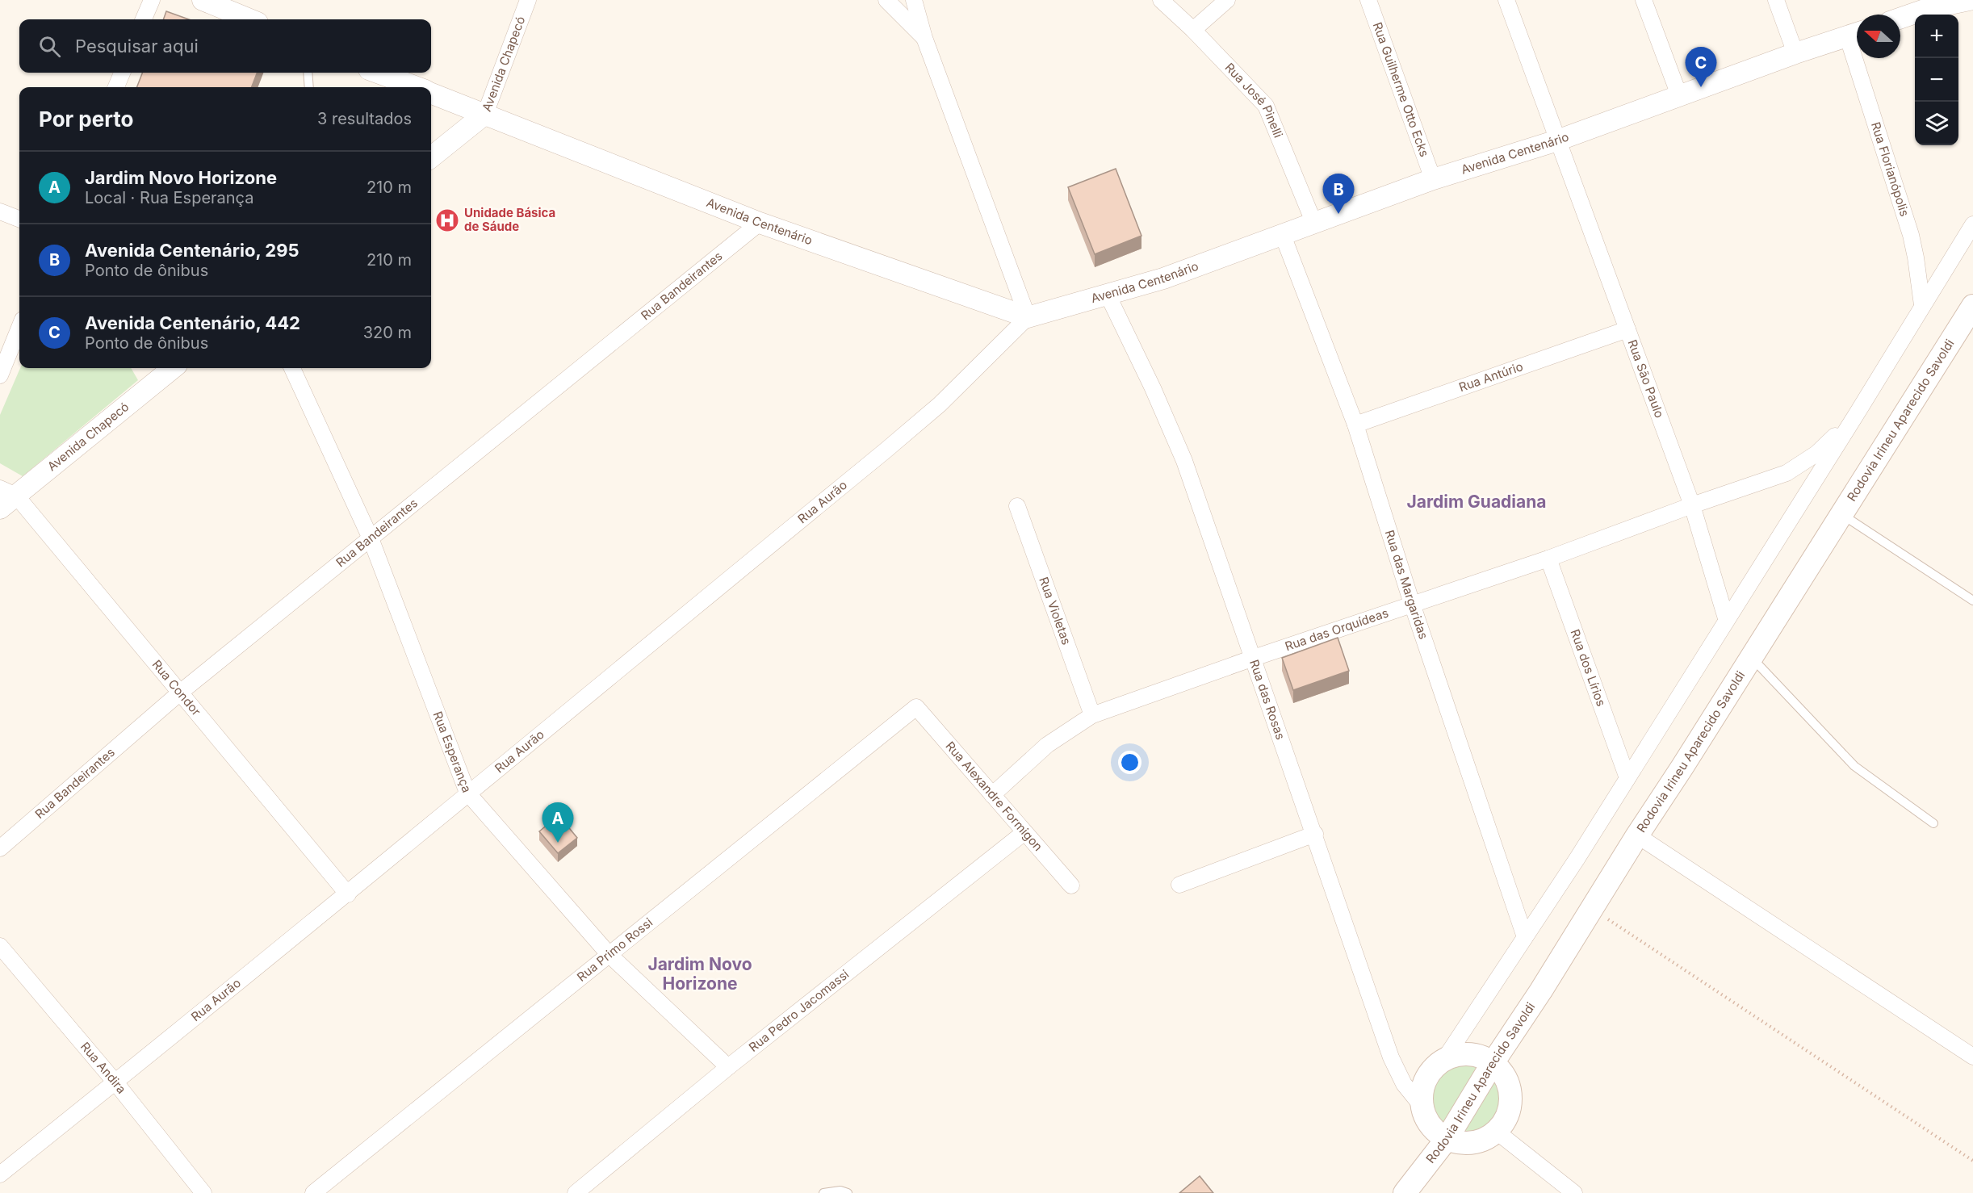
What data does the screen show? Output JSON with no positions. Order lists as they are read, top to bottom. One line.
{"streets":{"main road":["Rodovia Irineu Aparecido Savoldi"],"street":["Avenida Chapecó","Rua Guilherme Otto Ecks","Rua José Pinelli","Avenida Centenário","Rua Florianópolis","Rua Bandeirantes","Rua Antúrio","Rua São Paulo","Rua Aurão","Rua das Margaridas","Rua Violetas","Rua das Orquídeas","Rua dos Lírios","Rua Condor","Rua das Rosas","Rua Esperança","Rua Alexandre Formigon","Rua Primo Rossi","Rua Pedro Jacomassi","Rua Andira"]},"crossings":[["Avenida Chapecó","Avenida Centenário"],["Avenida Chapecó","Rua Condor"],["Rua Guilherme Otto Ecks","Avenida Centenário"],["Rua José Pinelli","Avenida Centenário"],["Avenida Centenário","Rua Florianópolis"],["Avenida Centenário","Rua Bandeirantes"],["Avenida Centenário","Rua São Paulo"],["Avenida Centenário","Rua Aurão"],["Avenida Centenário","Rua das Margaridas"],["Avenida Centenário","Rua das Rosas"],["Rua Bandeirantes","Rua Condor"],["Rua Bandeirantes","Rua Esperança"],["Rua Antúrio","Rua São Paulo"],["Rua Antúrio","Rua das Margaridas"],["Rua São Paulo","Rua das Orquídeas"],["Rua Aurão","Rua Condor"],["Rua Aurão","Rua Esperança"],["Rua Aurão","Rua Andira"],["Rua das Margaridas","Rua das Orquídeas"],["Rua Violetas","Rua das Orquídeas"],["Rua das Orquídeas","Rua dos Lírios"],["Rua das Orquídeas","Rua das Rosas"],["Rua das Orquídeas","Rua Alexandre Formigon"],["Rua Esperança","Rua Primo Rossi"],["Rua Esperança","Rua Pedro Jacomassi"],["Rua Alexandre Formigon","Rua Primo Rossi"],["Rua Alexandre Formigon","Rua Pedro Jacomassi"]],"districts":["Jardim Guadiana","Jardim Novo Horizone"],"places":{"hospital":["Unidade Básica de Sáude"]},"north":"left","page":{"map_buttons":["+","−"],"search":"Pesquisar aqui","pins":["C","B","A"],"heading":["Por perto","3 resultados"],"list":[{"mark":"A","name":"Jardim Novo Horizone","note":"Local · Rua Esperança","value":"210 m"},{"mark":"B","name":"Avenida Centenário, 295","note":"Ponto de ônibus","value":"210 m"},{"mark":"C","name":"Avenida Centenário, 442","note":"Ponto de ônibus","value":"320 m"}]}}
